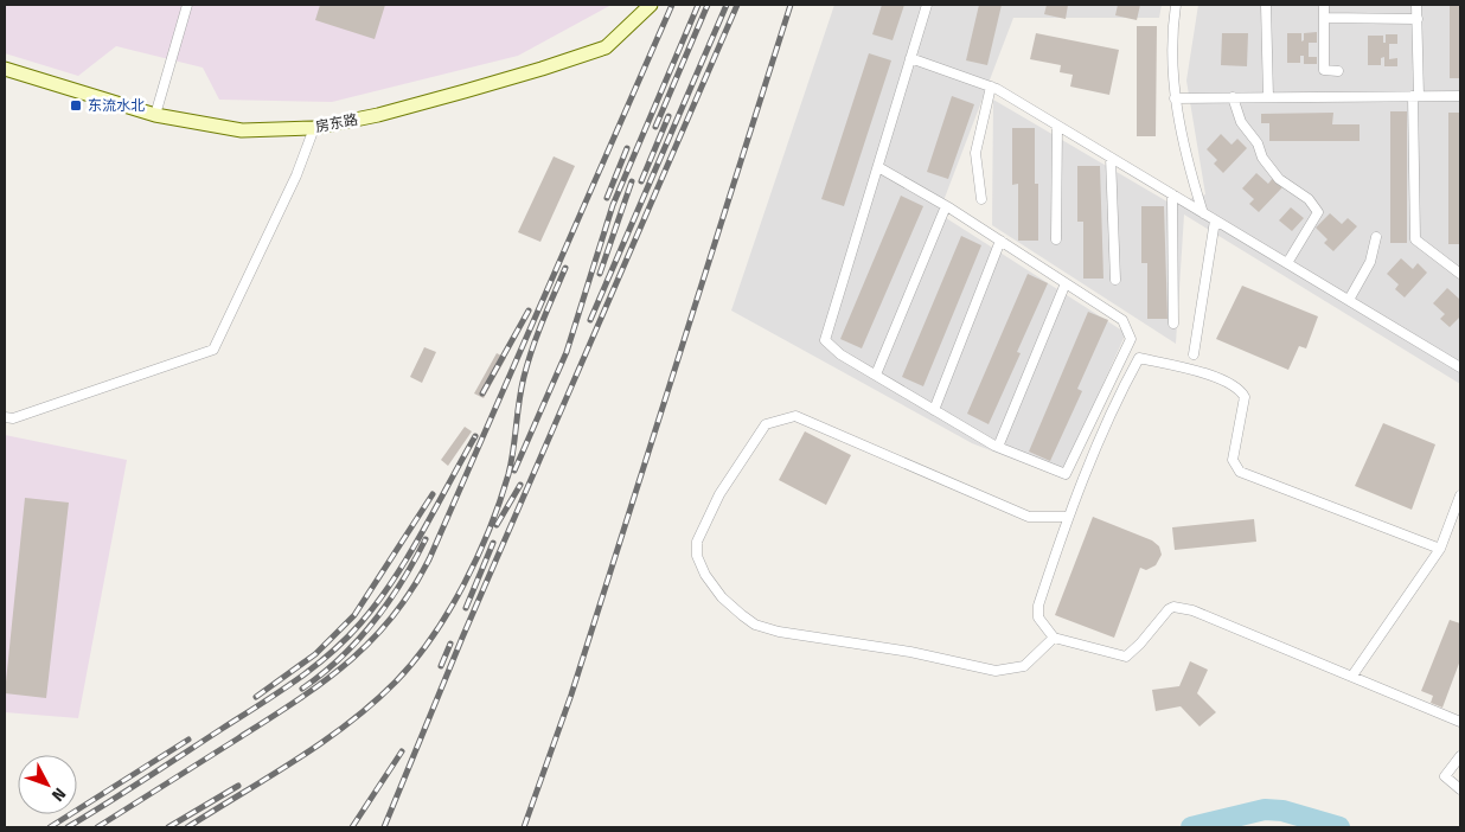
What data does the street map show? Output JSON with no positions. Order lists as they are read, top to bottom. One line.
{"streets":{"main road":["房东路"]},"places":{"transit":["东流水北"]},"north":"bottom right"}
